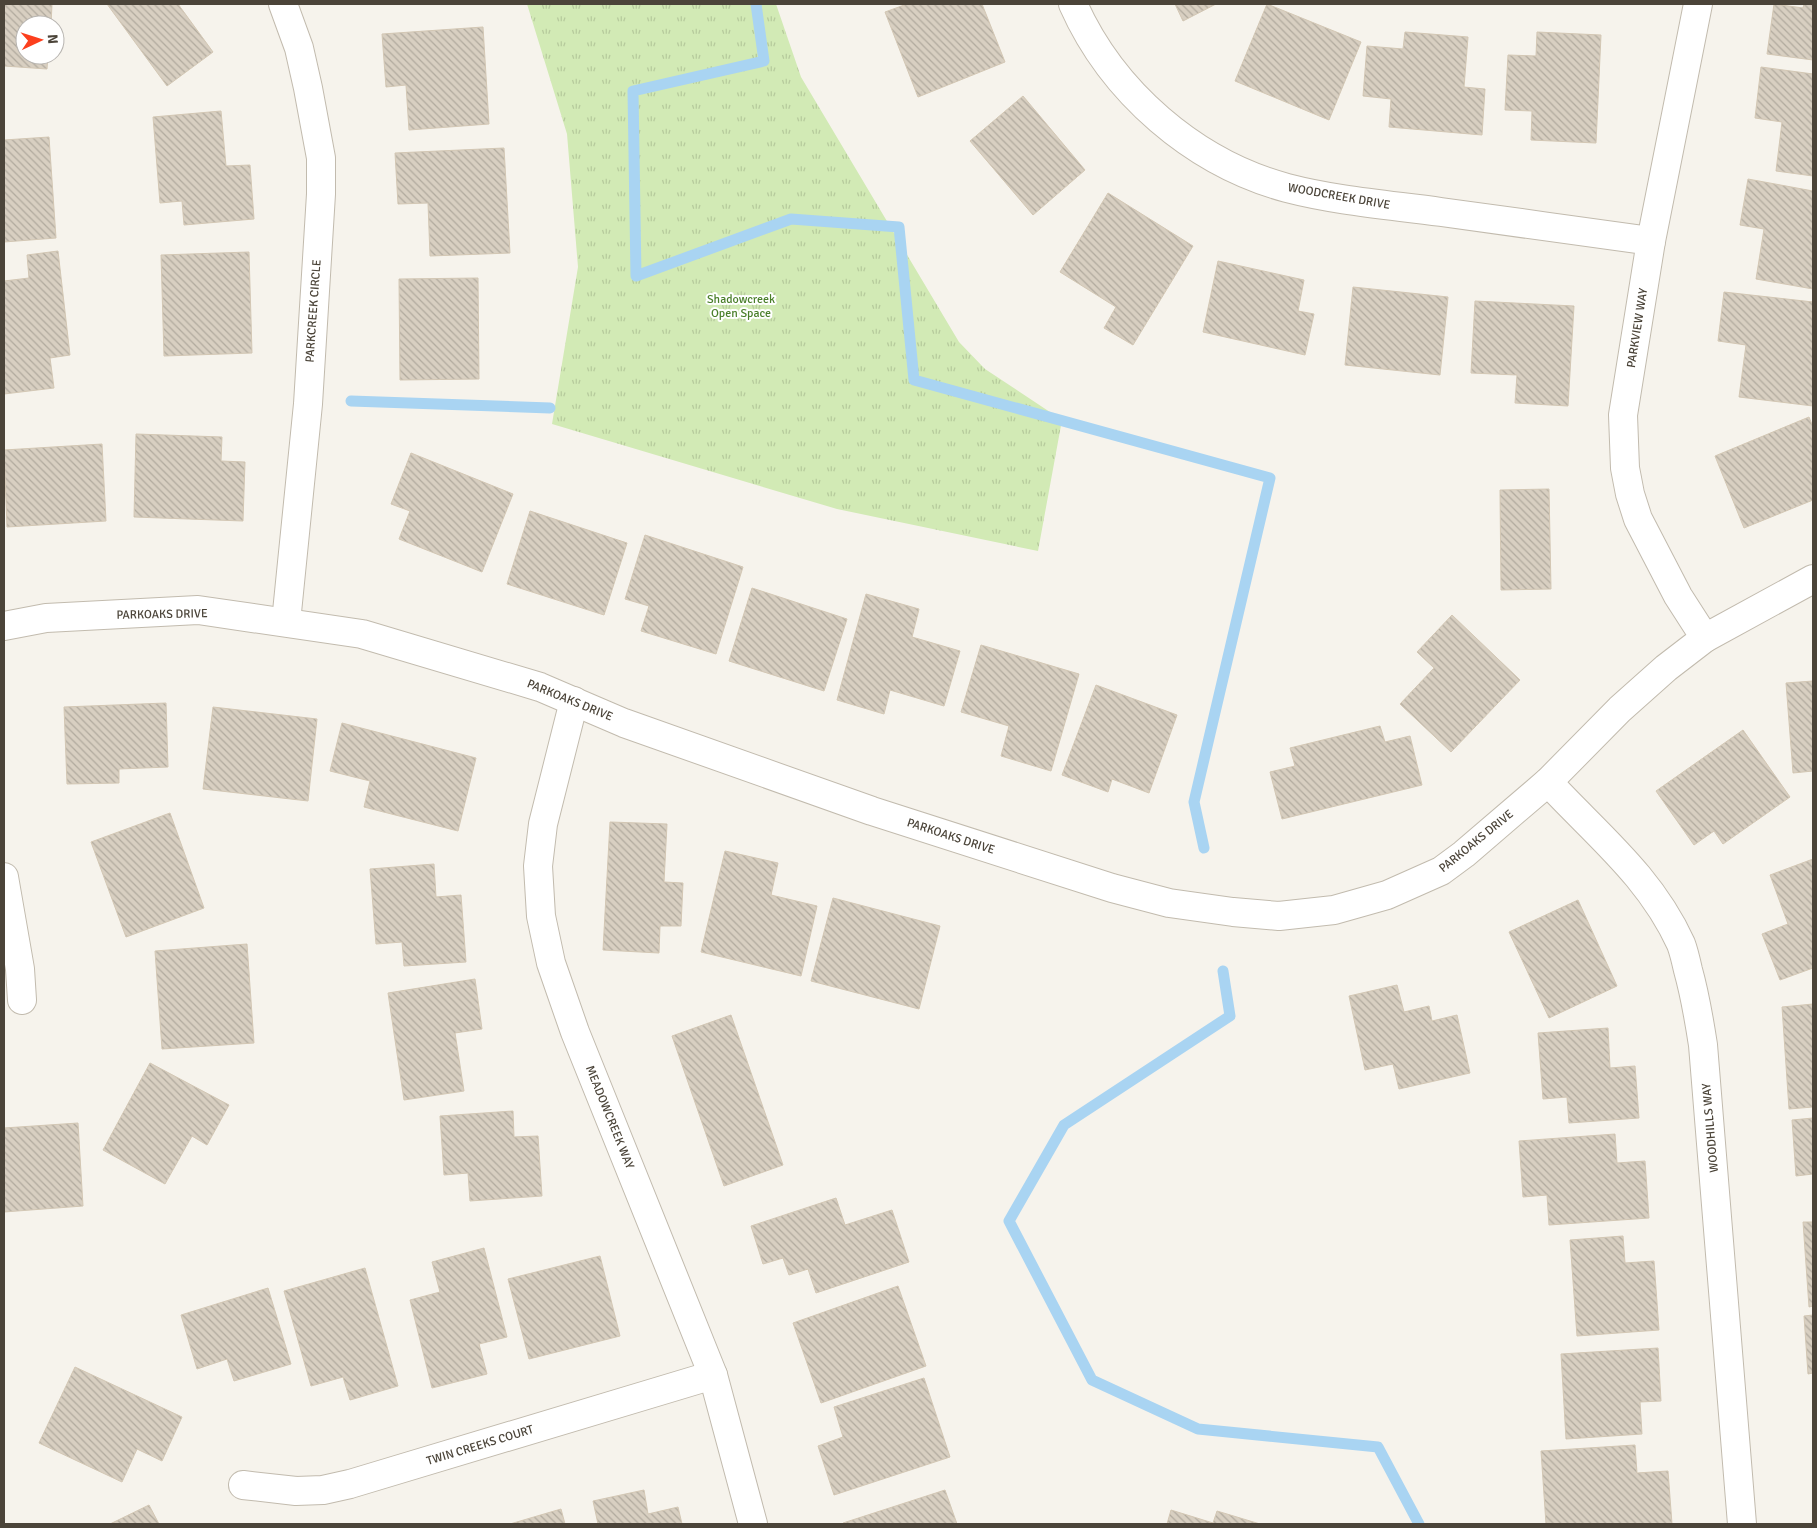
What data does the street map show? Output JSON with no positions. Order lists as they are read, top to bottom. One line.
{"streets":{"street":["WOODCREEK DRIVE","PARKCREEK CIRCLE","PARKVIEW WAY","PARKOAKS DRIVE","MEADOWCREEK WAY","WOODHILLS WAY","TWIN CREEKS COURT"]},"crossings":[["WOODCREEK DRIVE","PARKVIEW WAY"],["PARKCREEK CIRCLE","PARKOAKS DRIVE"],["PARKVIEW WAY","PARKOAKS DRIVE"],["PARKOAKS DRIVE","MEADOWCREEK WAY"],["PARKOAKS DRIVE","WOODHILLS WAY"],["MEADOWCREEK WAY","TWIN CREEKS COURT"]],"parks":["Shadowcreek Open Space"],"north":"right"}
